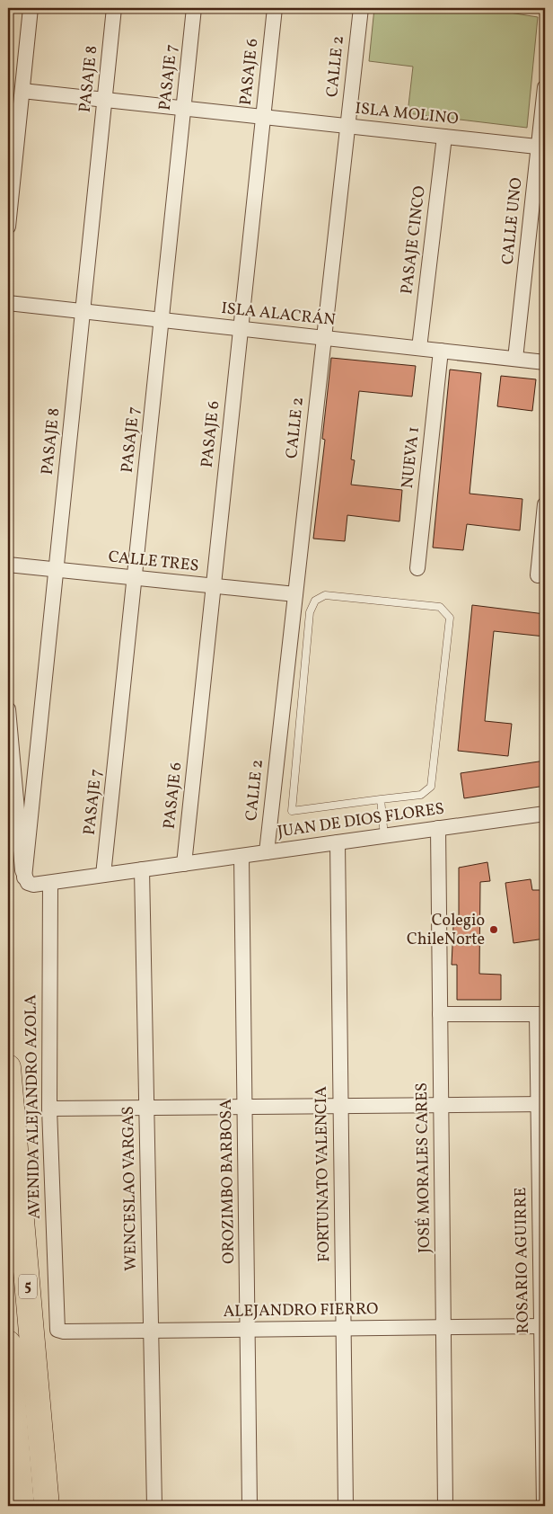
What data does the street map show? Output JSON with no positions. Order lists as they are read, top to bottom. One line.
{"streets":{"highway":["5"],"street":["CALLE 2","PASAJE 6","PASAJE 7","PASAJE 8","ISLA MOLINO","CALLE UNO","PASAJE CINCO","ISLA ALACRÁN","NUEVA 1","CALLE TRES","JUAN DE DIOS FLORES","AVENIDA ALEJANDRO AZOLA","JOSÉ MORALES CARES","FORTUNATO VALENCIA","OROZIMBO BARBOSA","WENCESLAO VARGAS","ROSARIO AGUIRRE","ALEJANDRO FIERRO"]},"crossings":[["CALLE 2","ISLA MOLINO"],["CALLE 2","ISLA ALACRÁN"],["CALLE 2","CALLE TRES"],["CALLE 2","JUAN DE DIOS FLORES"],["PASAJE 6","ISLA MOLINO"],["PASAJE 6","ISLA ALACRÁN"],["PASAJE 6","CALLE TRES"],["PASAJE 6","JUAN DE DIOS FLORES"],["PASAJE 7","ISLA MOLINO"],["PASAJE 7","ISLA ALACRÁN"],["PASAJE 7","CALLE TRES"],["PASAJE 7","JUAN DE DIOS FLORES"],["PASAJE 8","ISLA MOLINO"],["PASAJE 8","ISLA ALACRÁN"],["PASAJE 8","CALLE TRES"],["PASAJE 8","JUAN DE DIOS FLORES"],["ISLA MOLINO","CALLE UNO"],["ISLA MOLINO","PASAJE CINCO"],["CALLE UNO","ISLA ALACRÁN"],["PASAJE CINCO","ISLA ALACRÁN"],["ISLA ALACRÁN","NUEVA 1"],["JUAN DE DIOS FLORES","AVENIDA ALEJANDRO AZOLA"],["JUAN DE DIOS FLORES","JOSÉ MORALES CARES"],["JUAN DE DIOS FLORES","FORTUNATO VALENCIA"],["JUAN DE DIOS FLORES","OROZIMBO BARBOSA"],["JUAN DE DIOS FLORES","WENCESLAO VARGAS"],["AVENIDA ALEJANDRO AZOLA","ALEJANDRO FIERRO"],["JOSÉ MORALES CARES","ALEJANDRO FIERRO"],["FORTUNATO VALENCIA","ALEJANDRO FIERRO"],["OROZIMBO BARBOSA","ALEJANDRO FIERRO"],["WENCESLAO VARGAS","ALEJANDRO FIERRO"],["ROSARIO AGUIRRE","ALEJANDRO FIERRO"]],"places":["Colegio ChileNorte"]}
